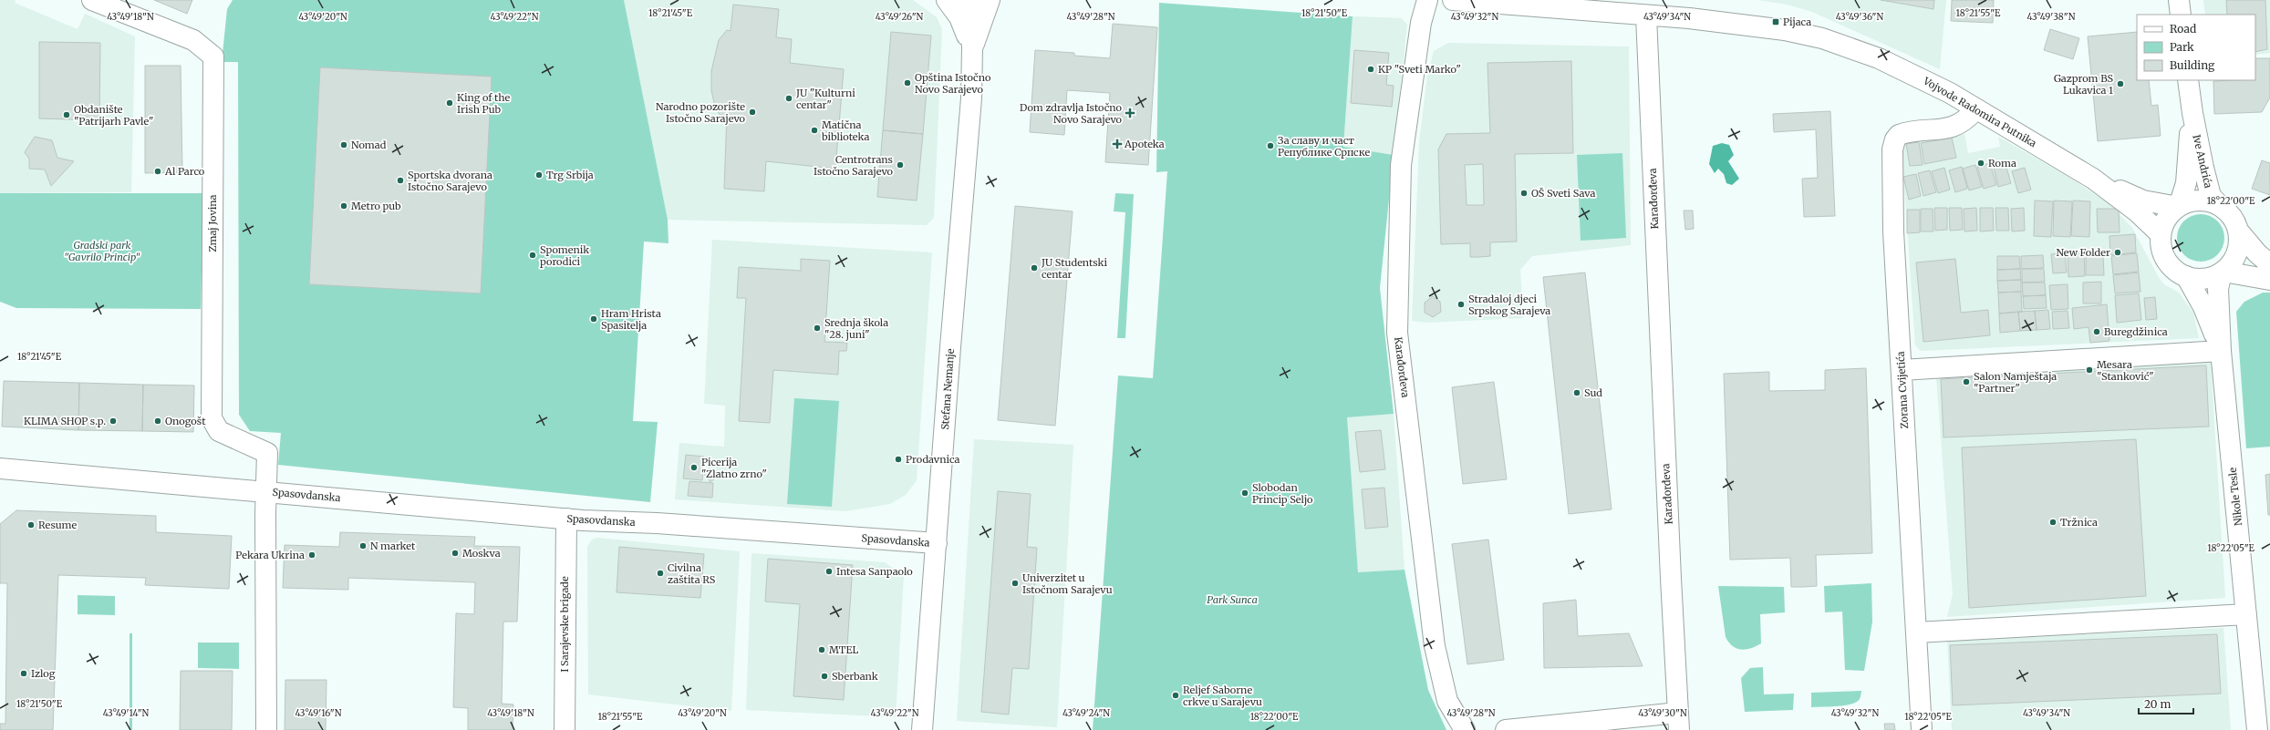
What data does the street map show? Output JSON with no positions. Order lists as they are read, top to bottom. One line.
{"streets":{"street":["Vojvode Radomira Putnika","Ive Andrića","Karađorđeva","Zmaj Jovina","Stefana Nemanje","Zorana Cvijetića","Spasovdanska","Nikole Tesle","I Sarajevske brigade"]},"crossings":[["Vojvode Radomira Putnika","Ive Andrića"],["Vojvode Radomira Putnika","Karađorđeva"],["Vojvode Radomira Putnika","Zorana Cvijetića"],["Vojvode Radomira Putnika","Nikole Tesle"],["Ive Andrića","Nikole Tesle"],["Zmaj Jovina","Spasovdanska"],["Stefana Nemanje","Spasovdanska"],["Spasovdanska","I Sarajevske brigade"]],"parks":["Gradski park \"Gavrilo Princip\"","Park Sunca"],"places":{"transit":["Pijaca"],"other":["KP \"Sveti Marko\"","Opština Istočno Novo Sarajevo","Gazprom BS Lukavica 1","JU \"Kulturni centar\"","King of the Irish Pub","Narodno pozorište Istočno Sarajevo","Obdanište \"Patrijarh Pavle\"","Matična biblioteka","Nomad","За славу и част Републике Српске","Roma","Centrotrans Istočno Sarajevo","Al Parco","Trg Srbija","Sportska dvorana Istočno Sarajevo","OŠ Sveti Sava","Metro pub","New Folder","Spomenik porodici","JU Studentski centar","Stradaloj djeci Srpskog Sarajeva","Hram Hrista Spasitelja","Srednja škola \"28. juni\"","Buregdžinica","Mesara \"Stanković\"","Salon Namještaja \"Partner\"","Sud","KLIMA SHOP s.p.","Onogošt","Prodavnica","Picerija \"Zlatno zrno\"","Slobodan Princip Seljo","Tržnica","Resume","N market","Moskva","Pekara Ukrina","Intesa Sanpaolo","Civilna zaštita RS","Univerzitet u Istočnom Sarajevu","MTEL","Izlog","Sberbank","Reljef Saborne crkve u Sarajevu"],"health":["Dom zdravlja Istočno Novo Sarajevo","Apoteka"]},"legend":["Road","Park","Building"],"scale_bar":"20 m","coordinates":["18°21'45\"E","18°21'50\"E","18°21'55\"E","43°49'18\"N","43°49'20\"N","43°49'22\"N","43°49'26\"N","43°49'28\"N","43°49'32\"N","43°49'34\"N","43°49'36\"N","43°49'38\"N","18°22'00\"E","18°22'05\"E","43°49'14\"N","43°49'16\"N","43°49'24\"N","43°49'30\"N"]}
